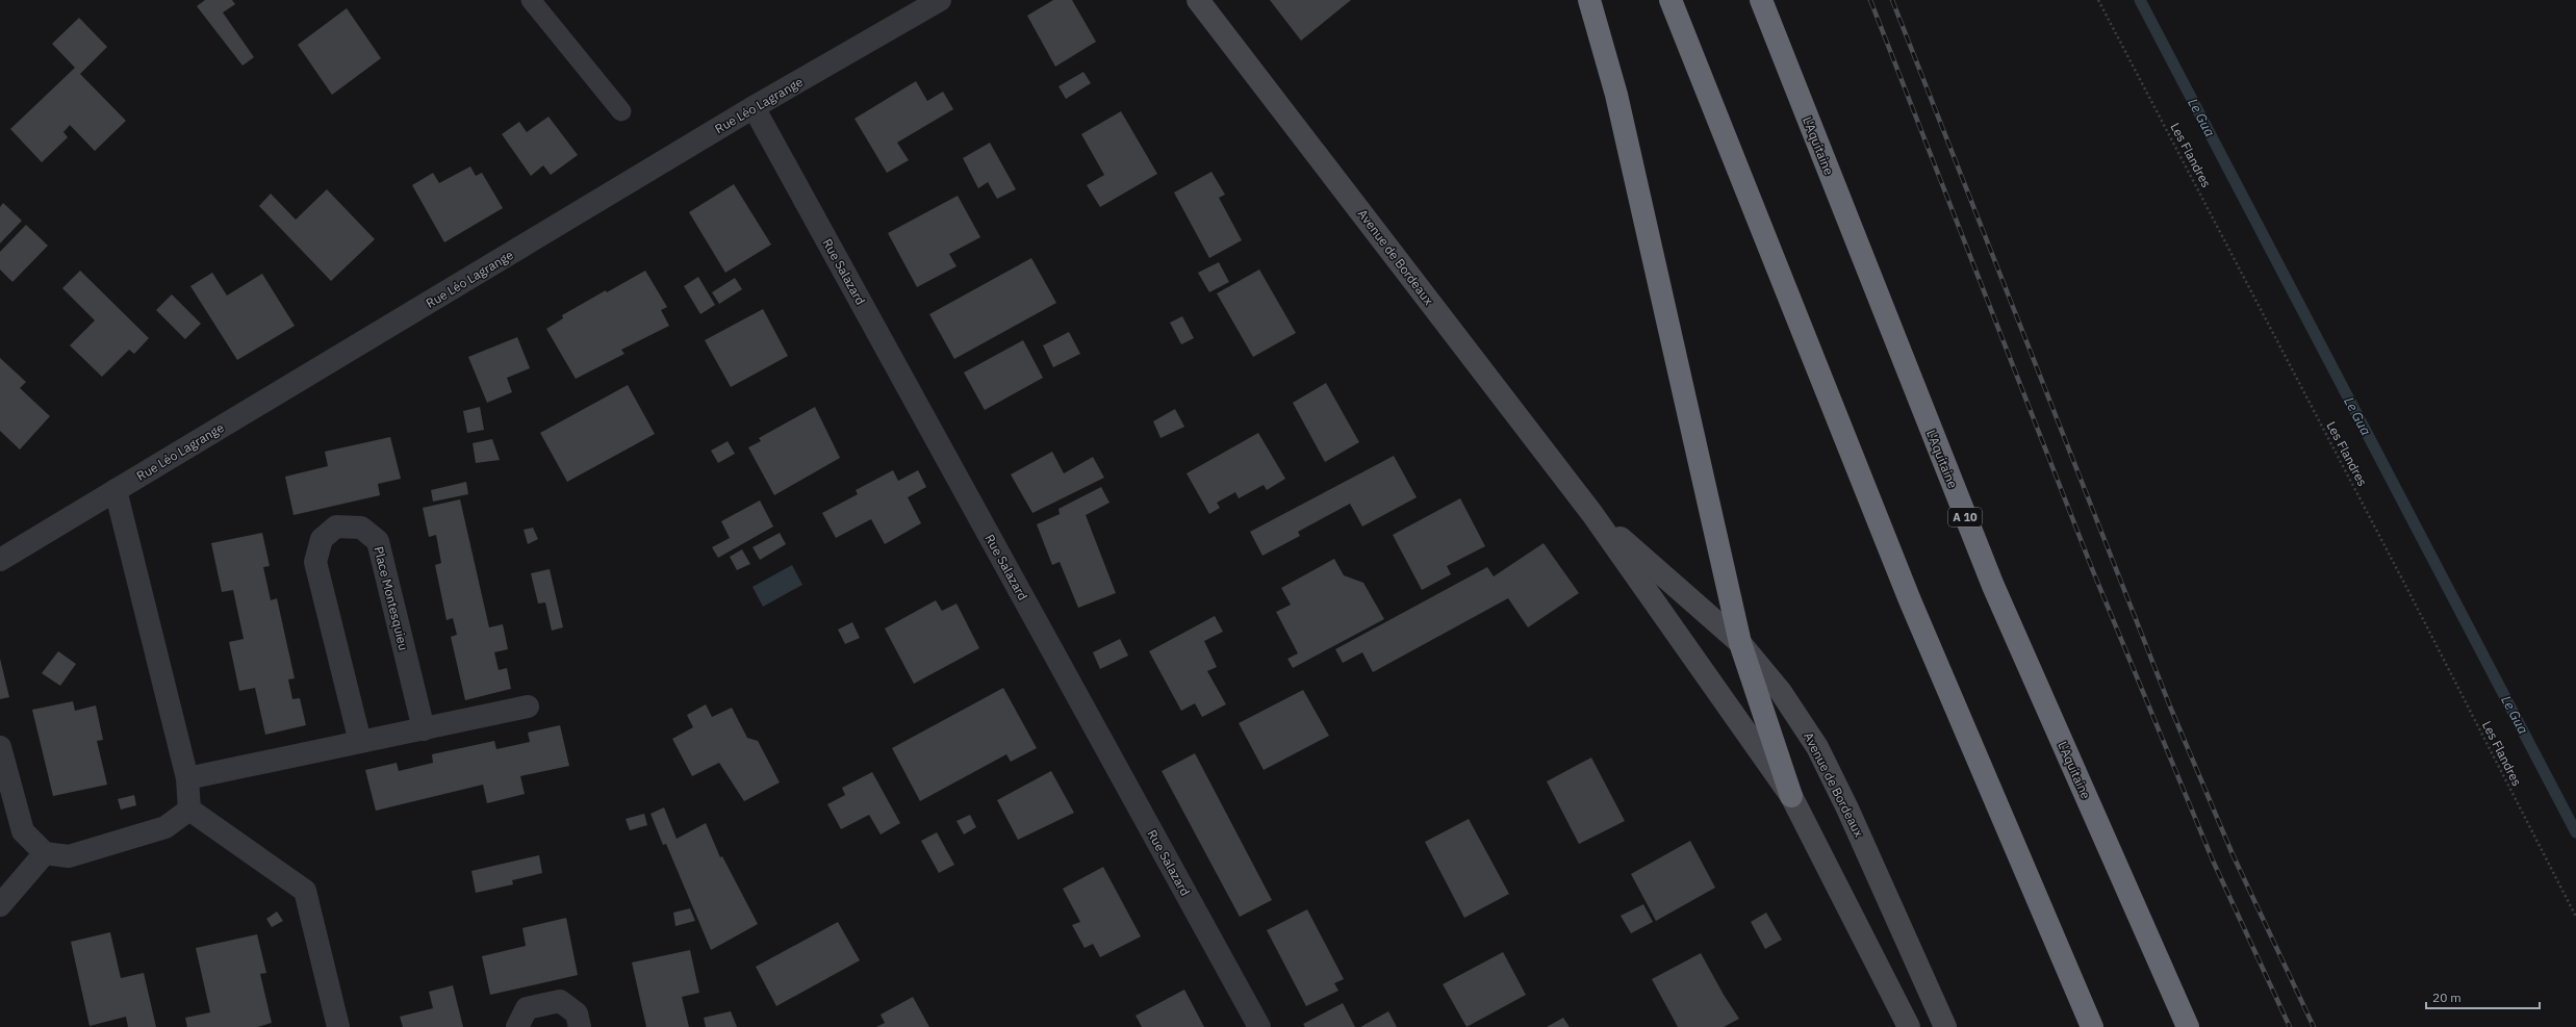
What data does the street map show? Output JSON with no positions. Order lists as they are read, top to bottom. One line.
{"streets":{"highway":["L'Aquitaine","A 10"],"main road":["Avenue de Bordeaux"],"street":["Rue Léo Lagrange","Rue Salazard","Place Montesquieu"],"path":["Les Flandres"]},"crossings":[["Rue Léo Lagrange","Rue Salazard"]],"water":["Le Gua"],"scale_bar":"20 m"}
